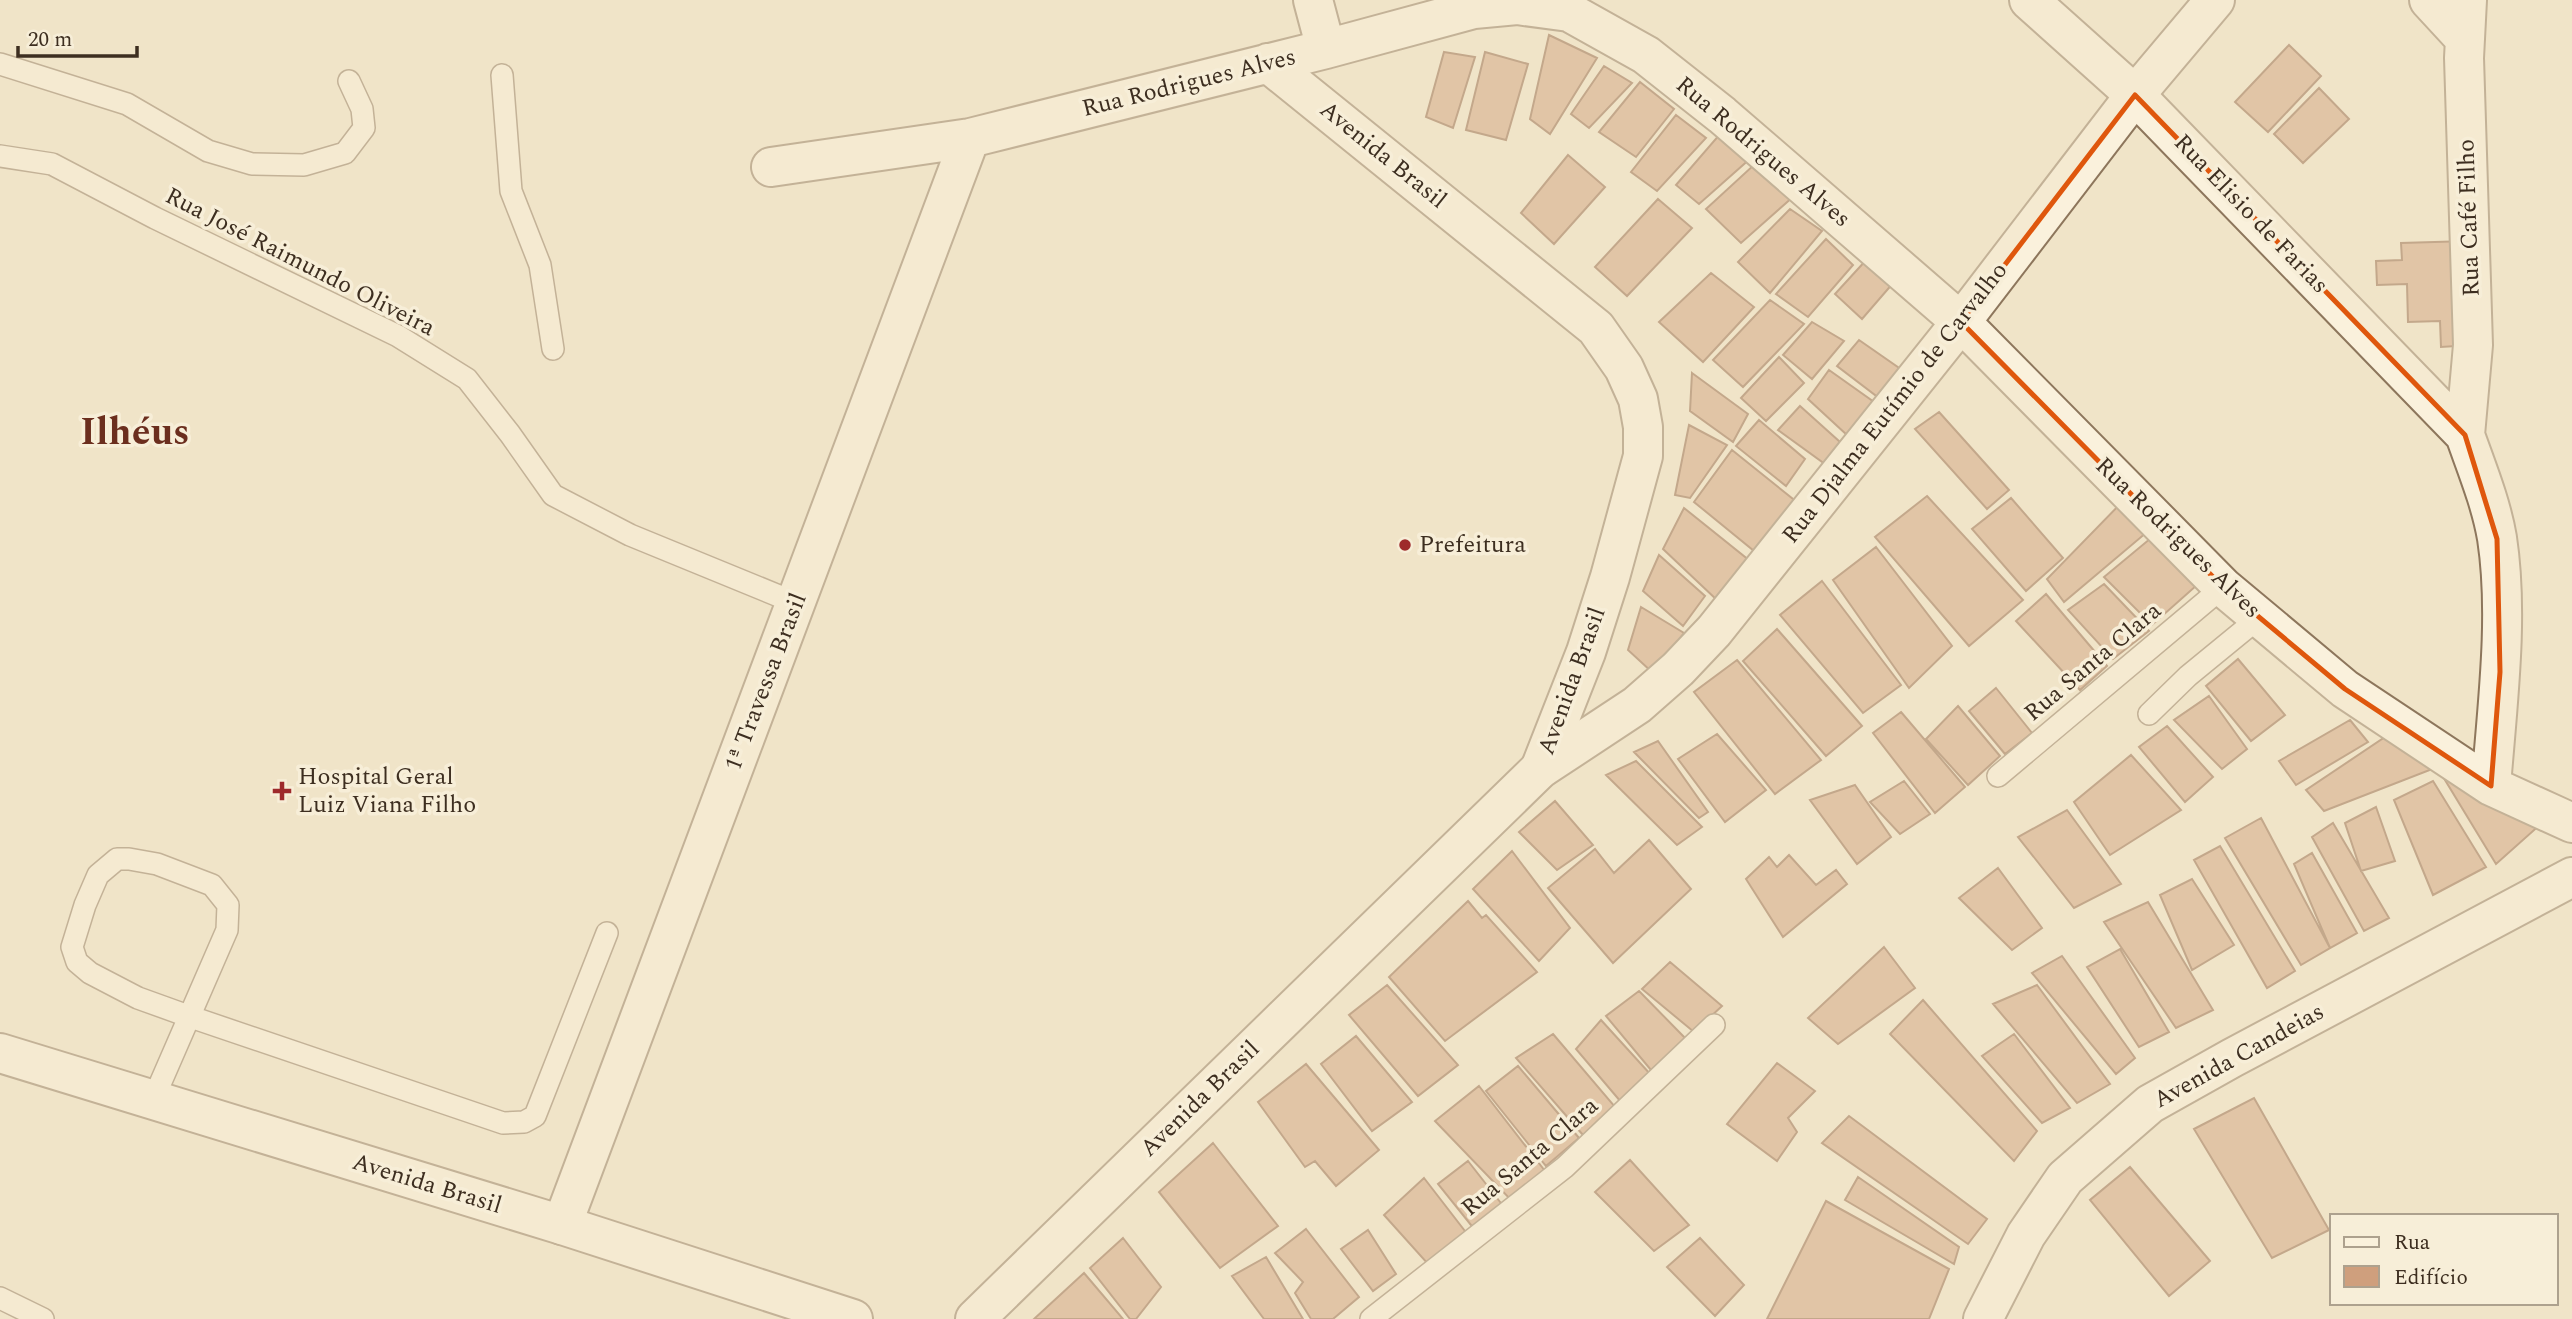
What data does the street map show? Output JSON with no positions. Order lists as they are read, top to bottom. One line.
{"streets":{"street":["Rua Rodrigues Alves","Avenida Brasil","Rua Elisio de Farias","Rua Café Filho","Rua Djalma Eutímio de Carvalho","1ª Travessa Brasil","Avenida Candeias"],"lane":["Rua José Raimundo Oliveira","Rua Santa Clara"]},"crossings":[["Rua Rodrigues Alves","Avenida Brasil"],["Rua Rodrigues Alves","Rua Djalma Eutímio de Carvalho"],["Rua Rodrigues Alves","Rua Santa Clara"],["Rua Rodrigues Alves","1ª Travessa Brasil"],["Avenida Brasil","Rua Djalma Eutímio de Carvalho"],["Avenida Brasil","1ª Travessa Brasil"],["Rua Elisio de Farias","Rua Café Filho"],["Rua Elisio de Farias","Rua Djalma Eutímio de Carvalho"],["Rua José Raimundo Oliveira","1ª Travessa Brasil"]],"districts":["Ilhéus"],"places":{"other":["Prefeitura"],"health":["Hospital Geral Luiz Viana Filho"]},"legend":["Rua","Edifício"],"scale_bar":"20 m"}
